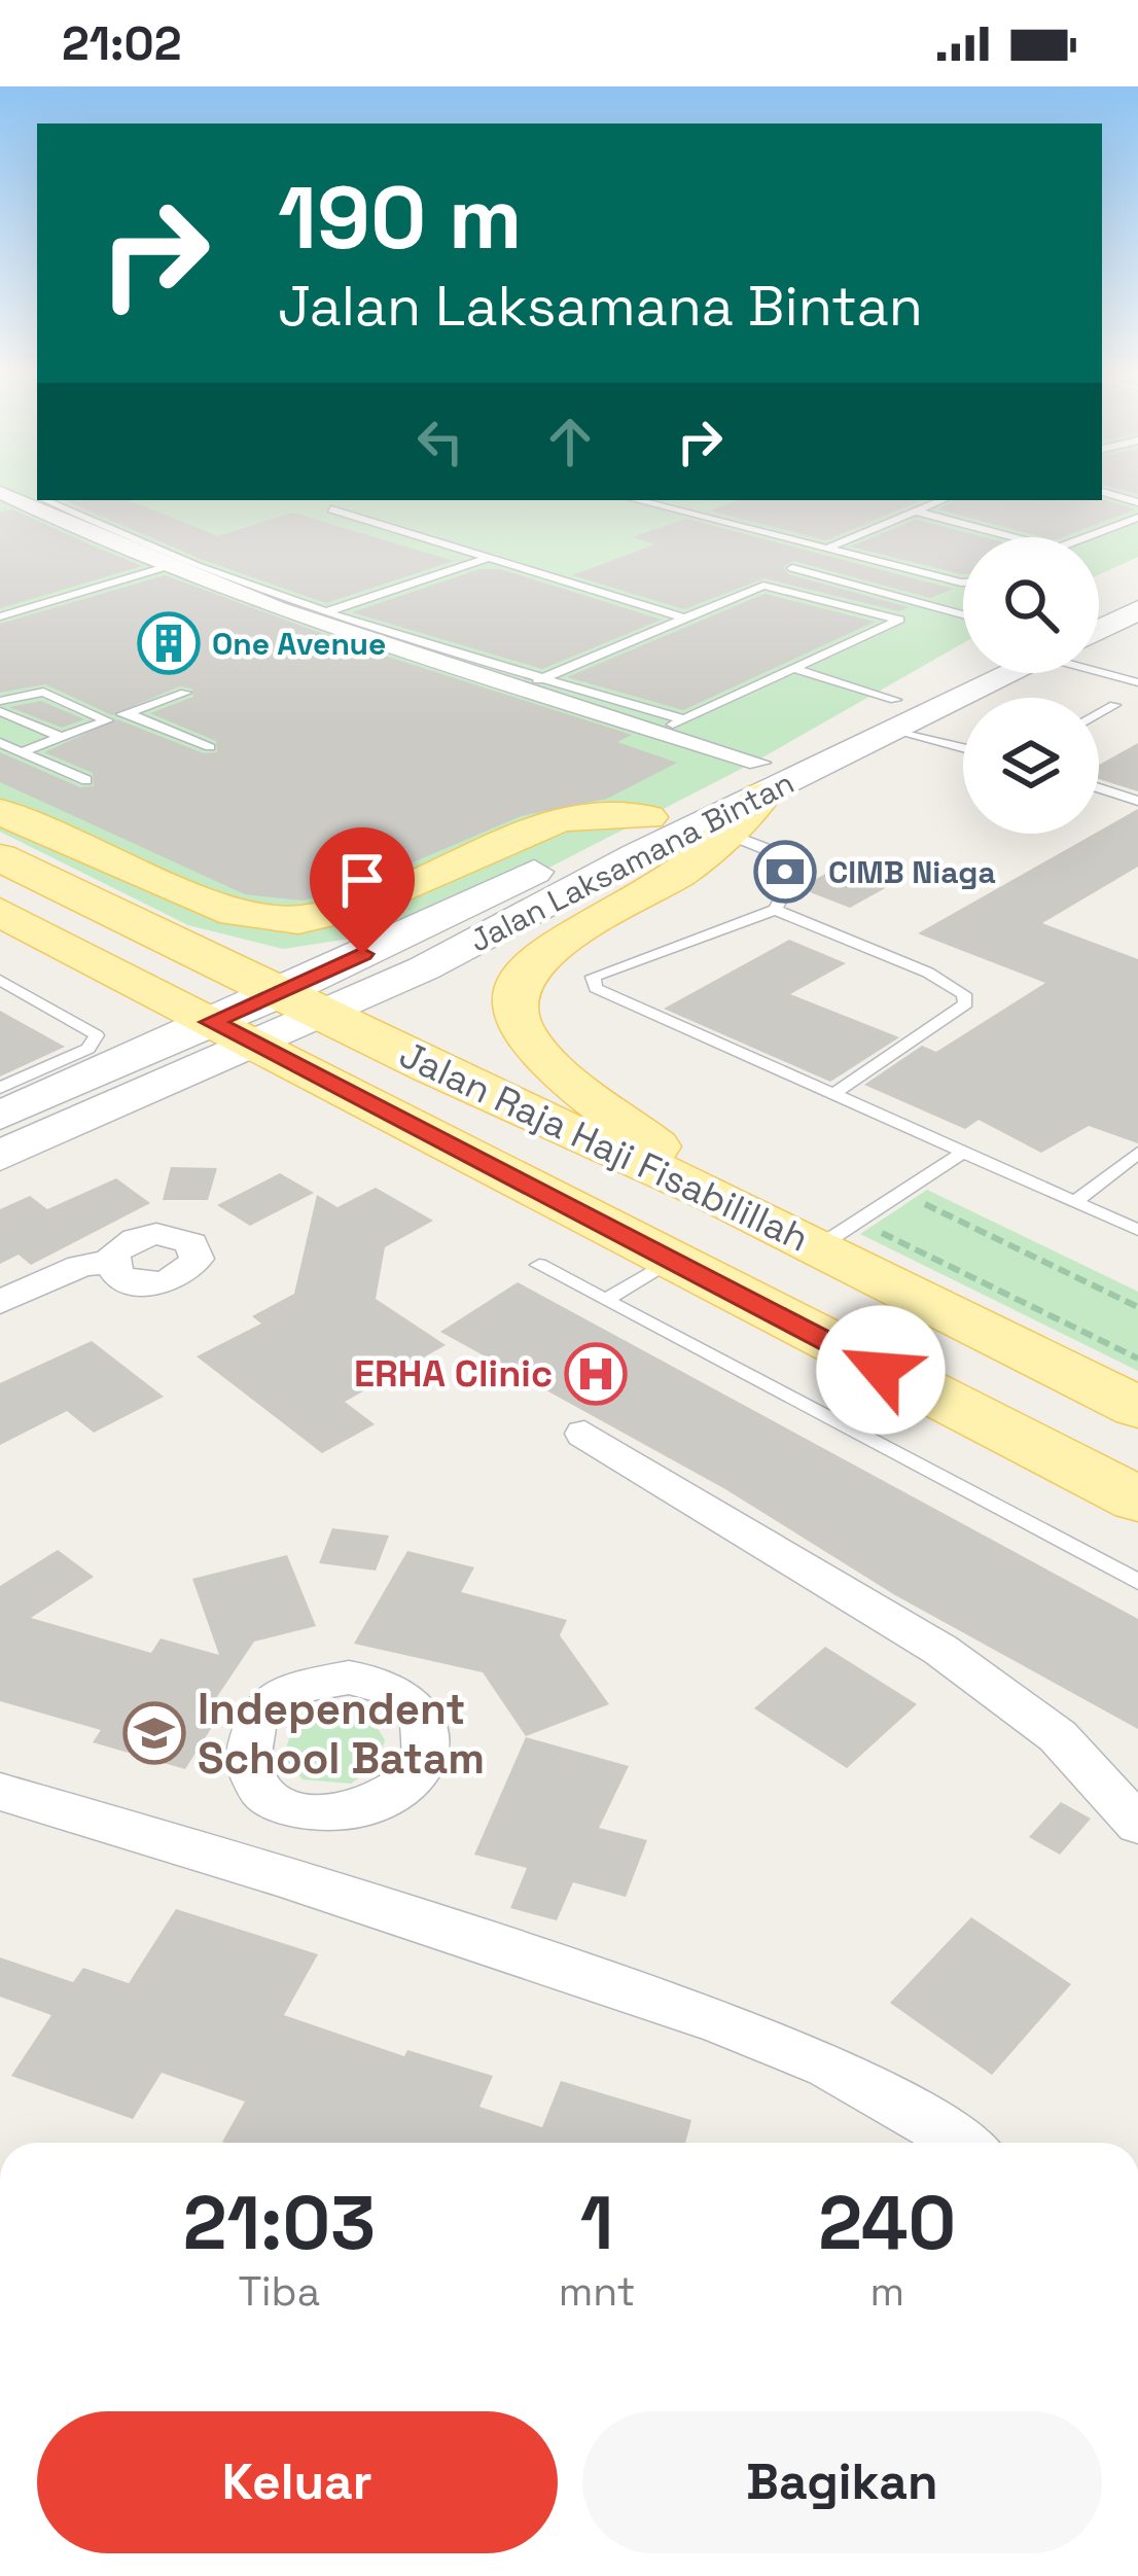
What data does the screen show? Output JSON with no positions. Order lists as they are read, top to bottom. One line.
{"streets":{"main road":["Jalan Laksamana Bintan","Jalan Raja Haji Fisabilillah"]},"crossings":[["Jalan Laksamana Bintan","Jalan Raja Haji Fisabilillah"]],"places":{"building":["One Avenue"],"bank":["CIMB Niaga"],"hospital":["ERHA Clinic"],"school or university":["Independent School Batam"]},"page":{"status":"21:02","turn":["190 m","Jalan Laksamana Bintan"],"eta":["21:03","Tiba","1","mnt","240","m"],"buttons":["Keluar","Bagikan"]}}
